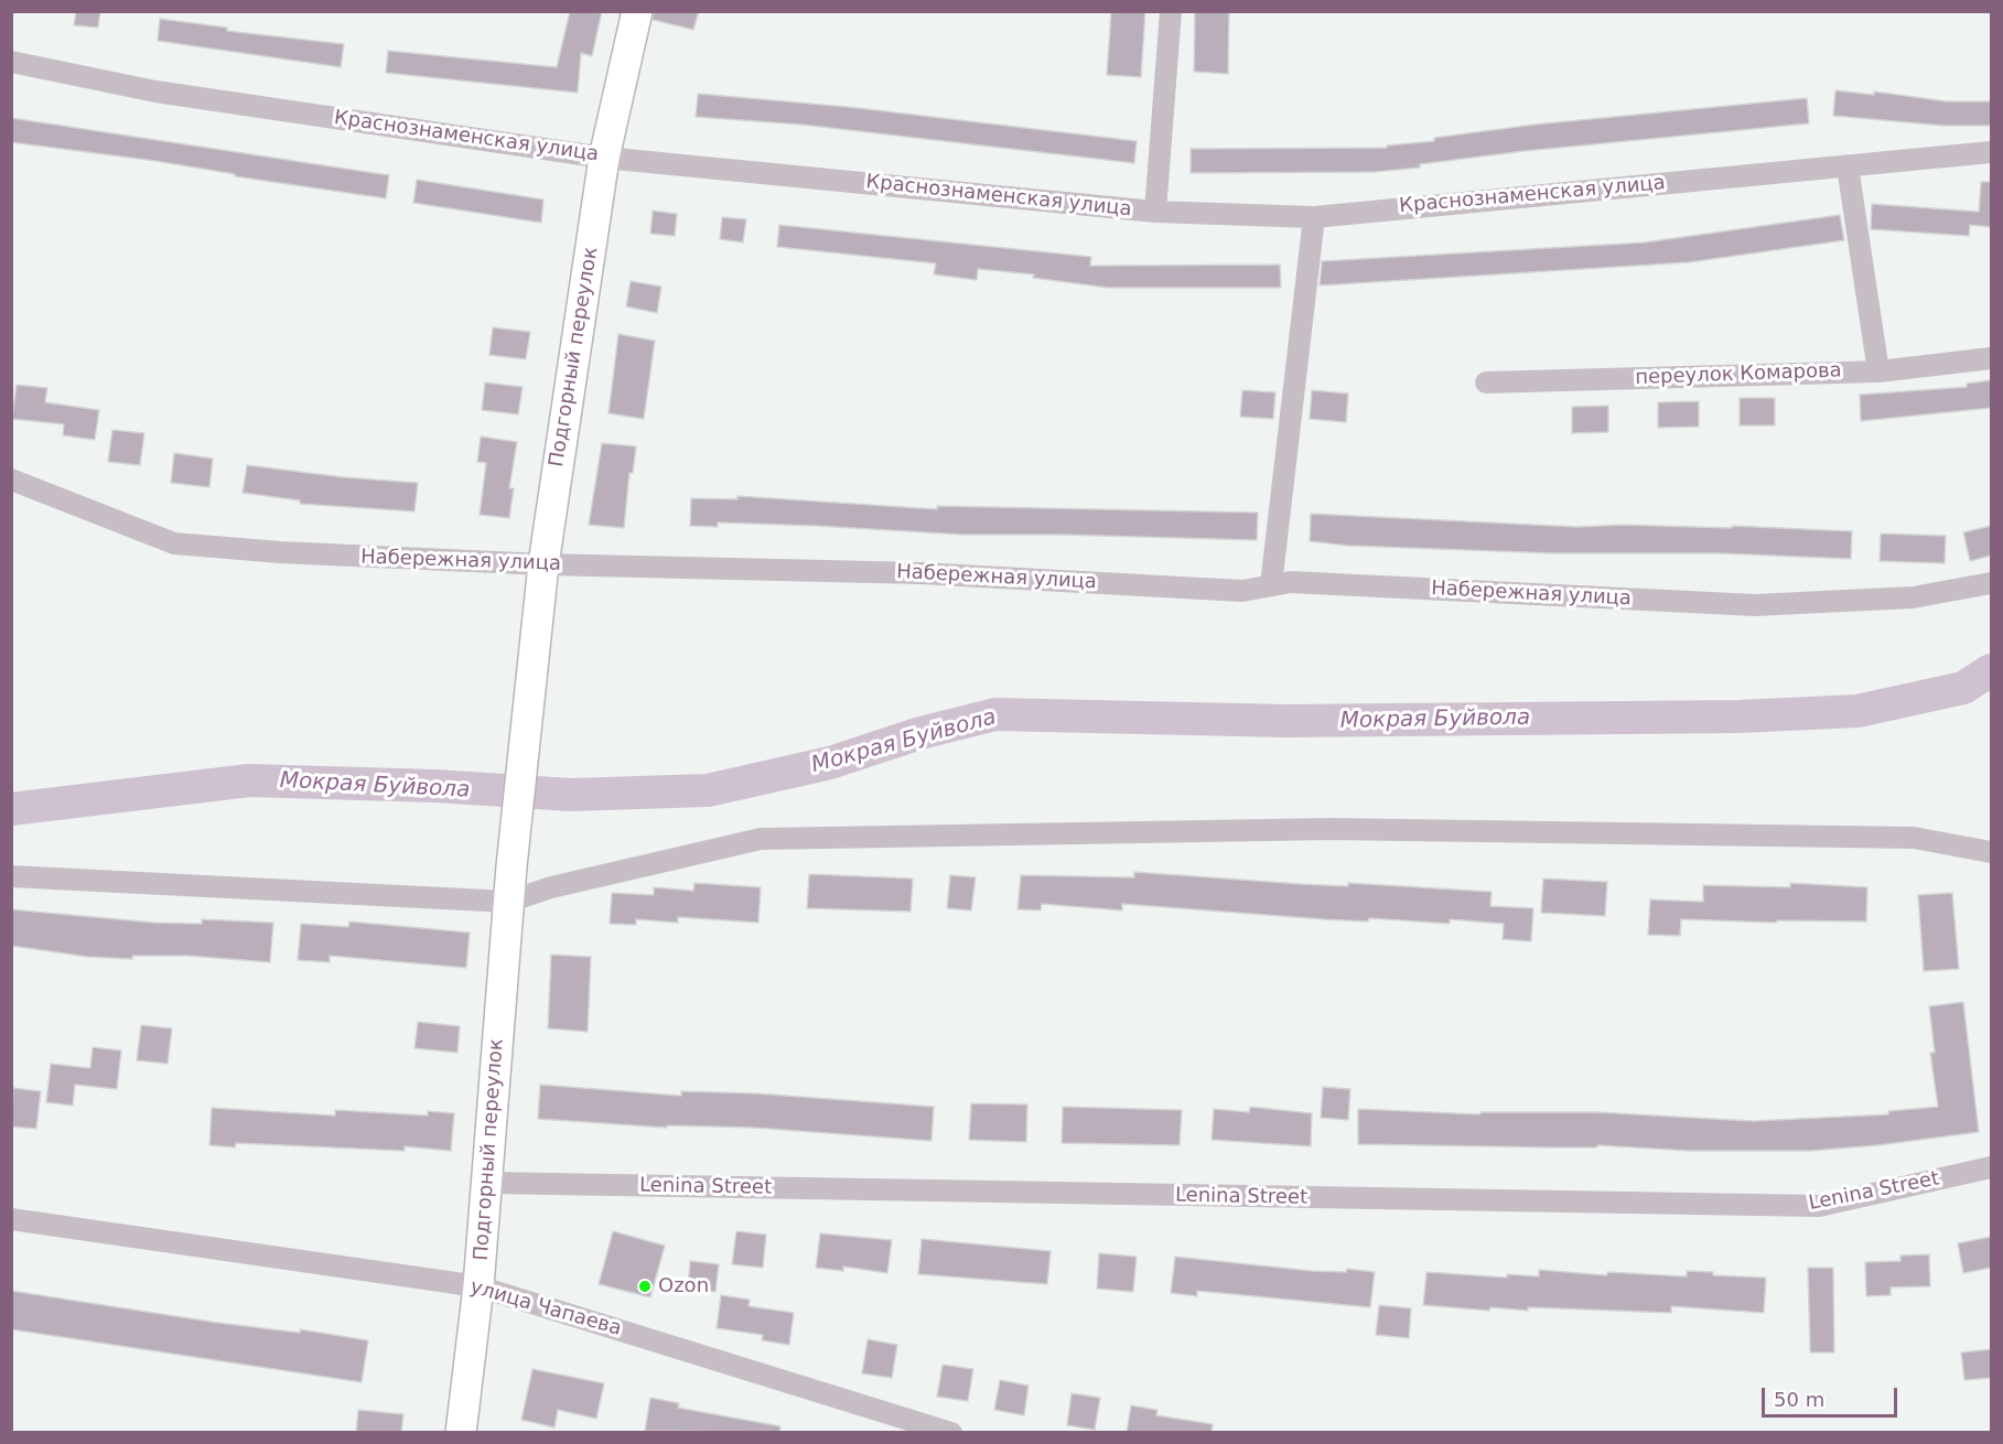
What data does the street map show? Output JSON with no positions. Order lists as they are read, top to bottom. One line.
{"streets":{"main road":["Подгорный переулок"],"street":["Краснознаменская улица","переулок Комарова","Набережная улица","Lenina Street","улица Чапаева"]},"crossings":[["Краснознаменская улица","Подгорный переулок"],["Подгорный переулок","Набережная улица"],["Подгорный переулок","Lenina Street"],["Подгорный переулок","улица Чапаева"]],"water":["Мокрая Буйвола"],"places":["Ozon"],"scale_bar":"50 m"}
